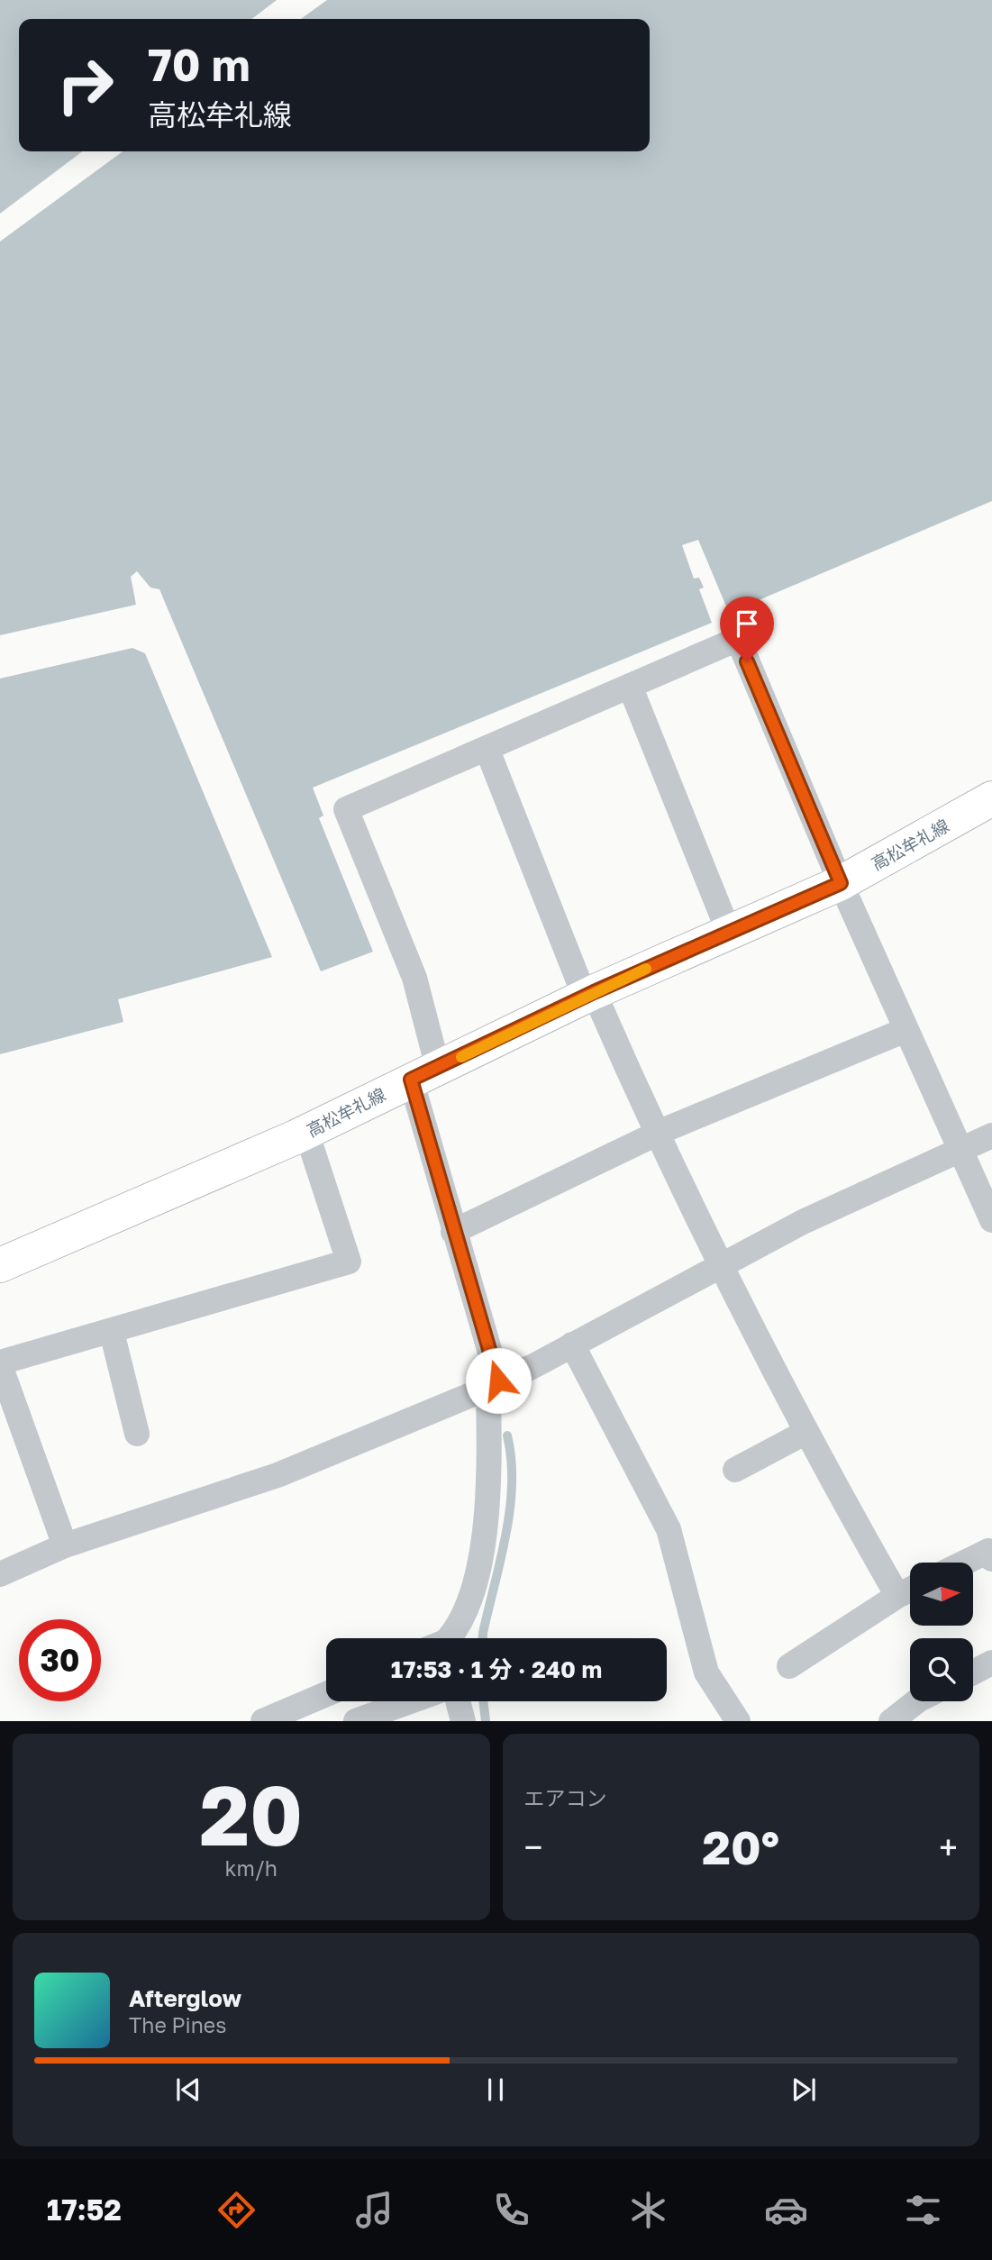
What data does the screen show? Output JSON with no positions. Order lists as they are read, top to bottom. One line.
{"streets":{"main road":["高松牟礼線"]},"north":"right","page":{"turn":["70 m","高松牟礼線"],"limit":"30","trip":"17:53 · 1 分 · 240 m","tile":[["20","km/h"],"エアコン"],"heat":["−","20°","+"],"song":["Afterglow","The Pines"],"tabs":"17:52"}}
